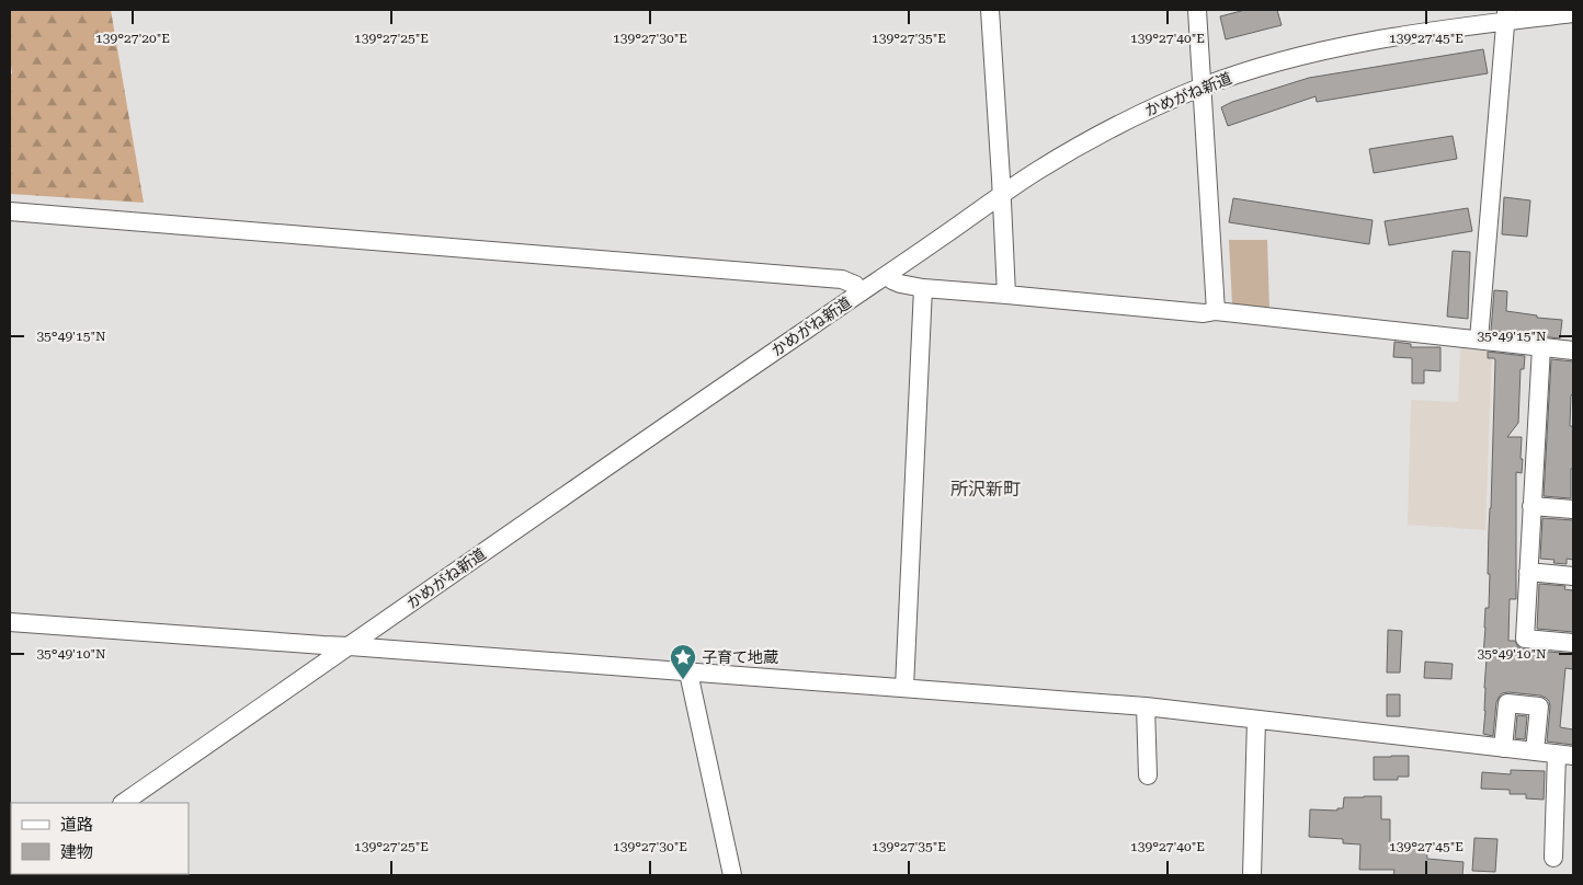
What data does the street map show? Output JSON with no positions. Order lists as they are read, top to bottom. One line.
{"streets":{"street":["かめがね新道"]},"districts":["所沢新町"],"places":{"place":["子育て地蔵"]},"legend":["道路","建物"],"coordinates":["139°27'20\"E","139°27'25\"E","139°27'30\"E","139°27'35\"E","139°27'40\"E","139°27'45\"E","35°49'15\"N","35°49'10\"N"]}
